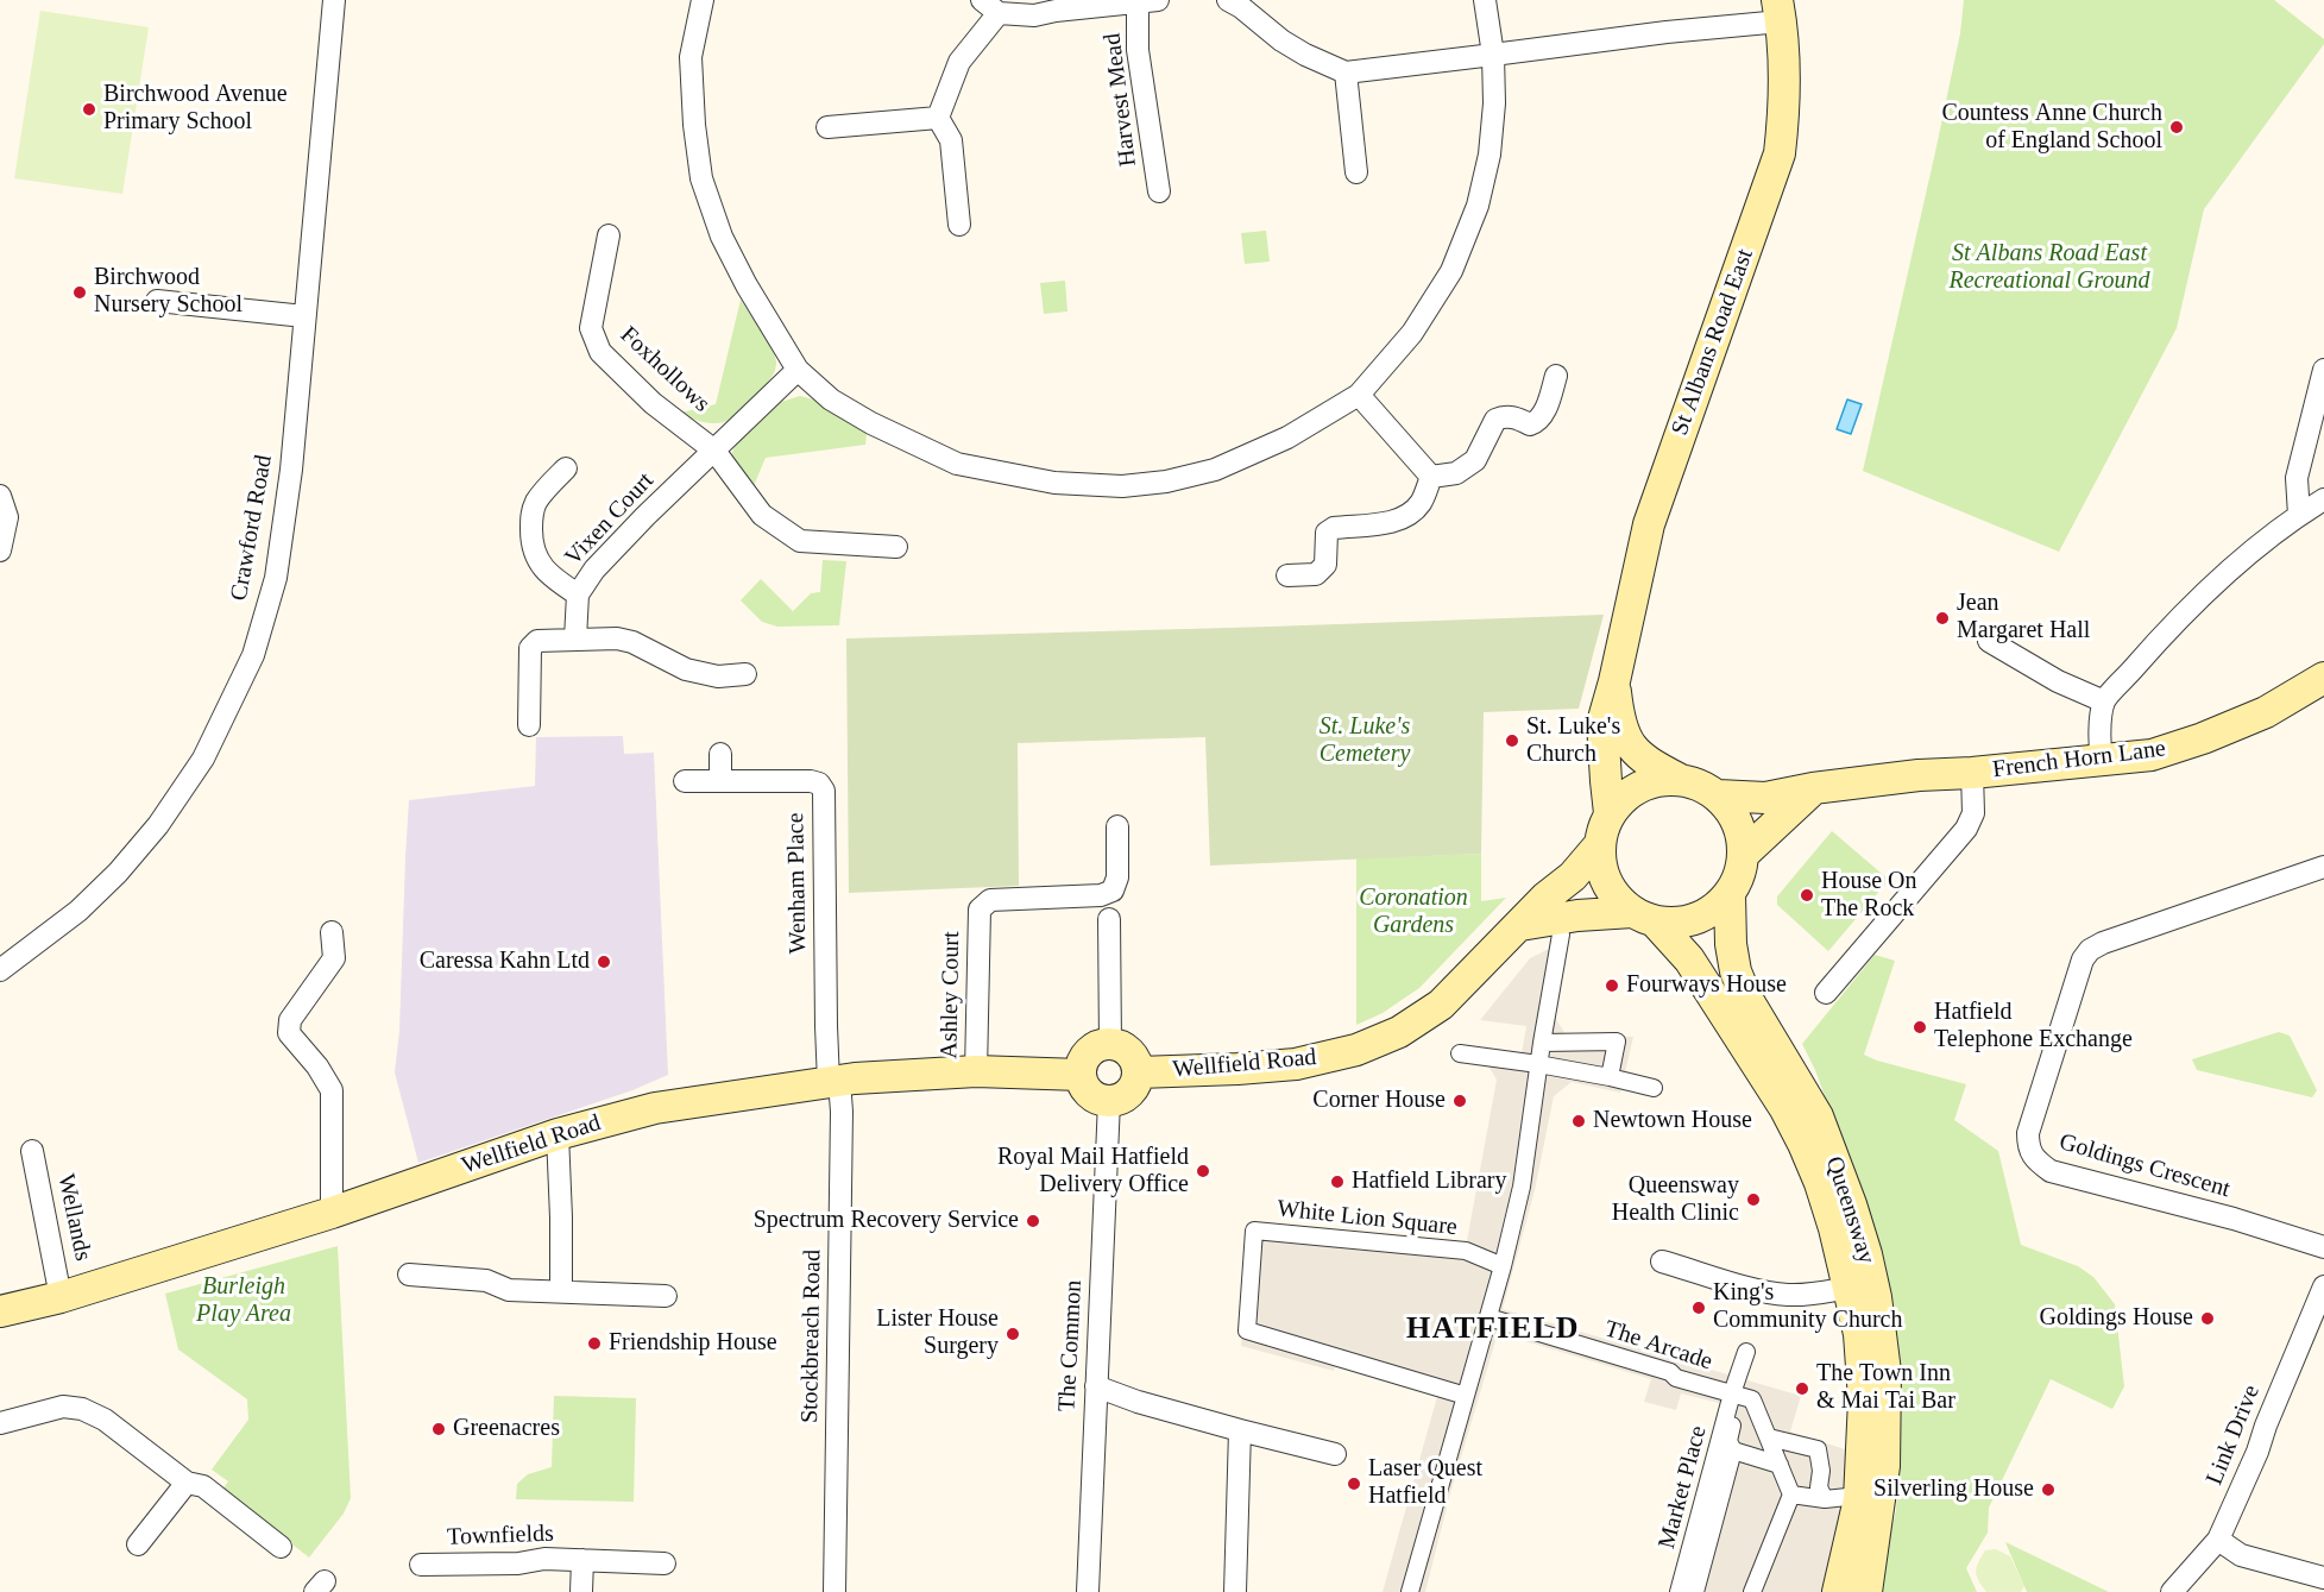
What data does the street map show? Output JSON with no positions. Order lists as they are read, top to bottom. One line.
{"streets":{"main road":["St Albans Road East","French Horn Lane","Wellfield Road","Queensway"],"street":["Harvest Mead","Foxhollows","Vixen Court","Crawford Road","Wenham Place","Ashley Court","Goldings Crescent","Wellands","White Lion Square","Stockbreach Road","The Common","The Arcade","Link Drive","Market Place","Townfields"]},"crossings":[["St Albans Road East","French Horn Lane"],["St Albans Road East","Wellfield Road"],["St Albans Road East","Queensway"],["Foxhollows","Vixen Court"],["French Horn Lane","Wellfield Road"],["French Horn Lane","Queensway"],["Wenham Place","Wellfield Road"],["Wenham Place","Stockbreach Road"],["Ashley Court","Wellfield Road"],["Wellfield Road","Queensway"],["Wellfield Road","Wellands"],["Wellfield Road","Stockbreach Road"],["Wellfield Road","The Common"],["The Arcade","Market Place"]],"districts":["HATFIELD"],"parks":["St Albans Road East Recreational Ground","St. Luke's Cemetery","Coronation Gardens","Burleigh Play Area"],"places":["Birchwood Avenue Primary School","Countess Anne Church of England School","Birchwood Nursery School","Jean Margaret Hall","St. Luke's Church","House On The Rock","Caressa Kahn Ltd","Fourways House","Hatfield Telephone Exchange","Corner House","Newtown House","Royal Mail Hatfield Delivery Office","Hatfield Library","Queensway Health Clinic","Spectrum Recovery Service","King's Community Church","Goldings House","Lister House Surgery","Friendship House","The Town Inn & Mai Tai Bar","Greenacres","Laser Quest Hatfield","Silverling House"]}
